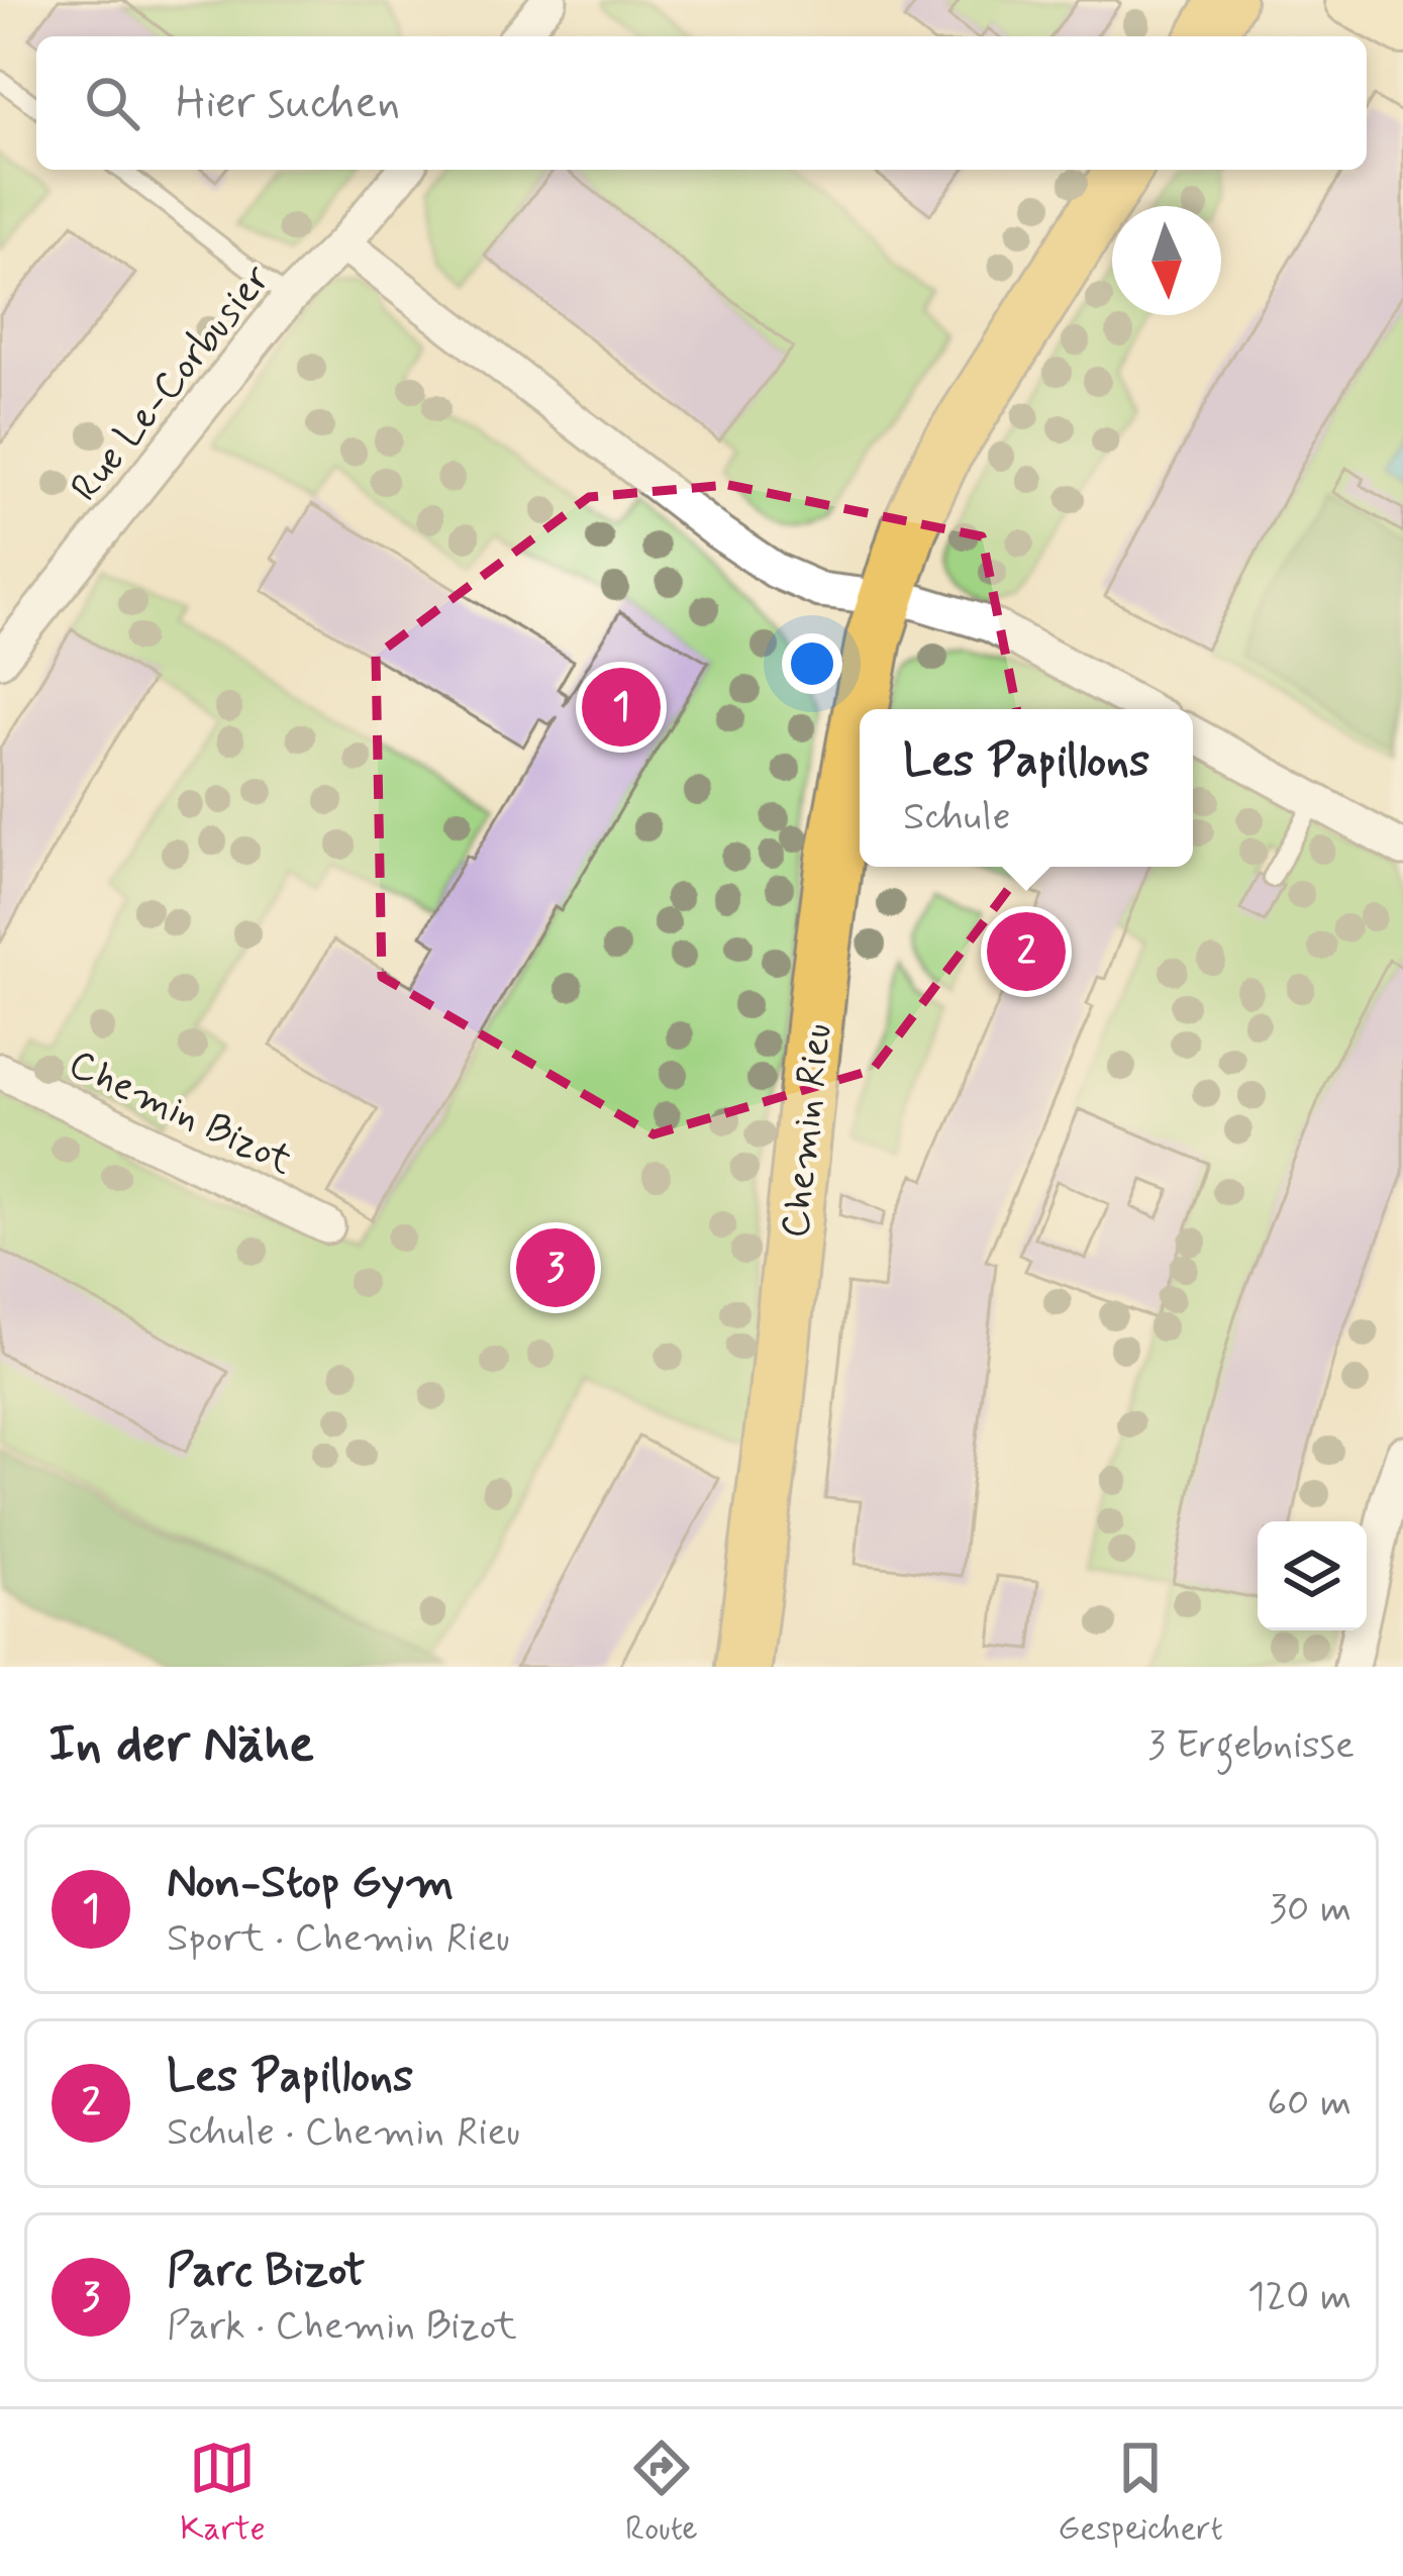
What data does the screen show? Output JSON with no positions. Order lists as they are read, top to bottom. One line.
{"streets":{"main road":["Chemin Rieu"],"street":["Rue Le-Corbusier","Chemin Bizot"]},"north":"bottom","page":{"search":"Hier suchen","pins":["1","2","3"],"popup":["Les Papillons","Schule"],"heading":["In der Nähe","3 Ergebnisse"],"list":[{"mark":"1","name":"Non-Stop Gym","note":"Sport · Chemin Rieu","value":"30 m"},{"mark":"2","name":"Les Papillons","note":"Schule · Chemin Rieu","value":"60 m"},{"mark":"3","name":"Parc Bizot","note":"Park · Chemin Bizot","value":"120 m"}],"nav":["Karte","Route","Gespeichert"]}}
